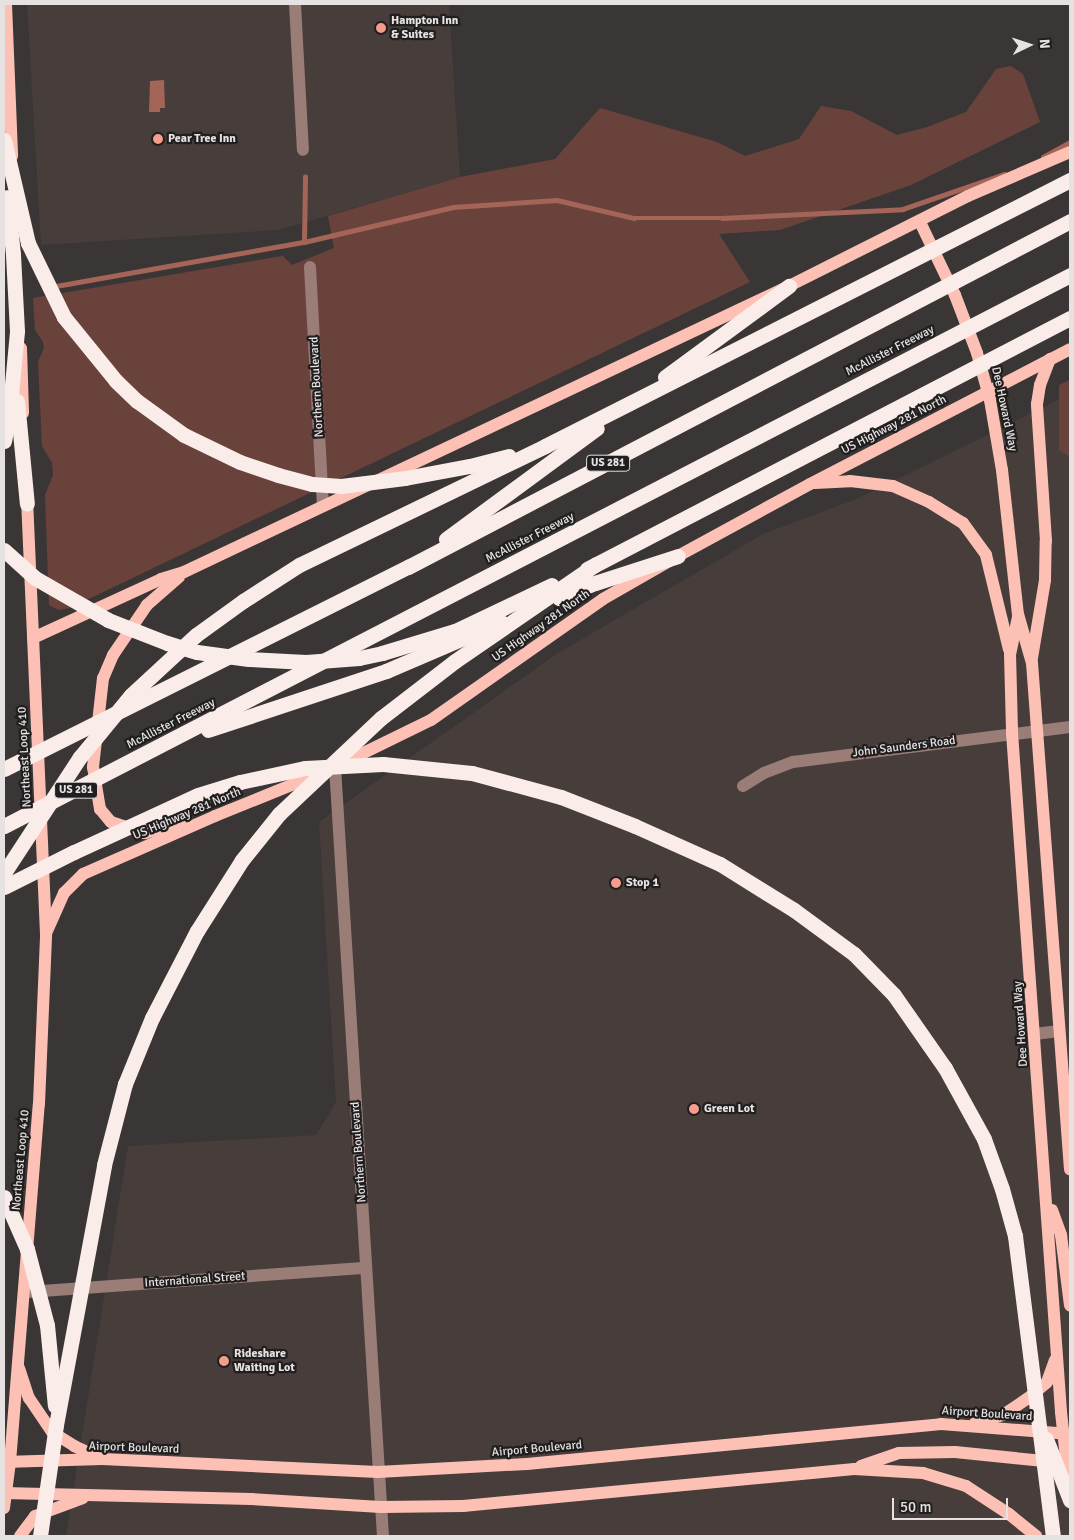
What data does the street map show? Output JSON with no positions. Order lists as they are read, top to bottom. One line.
{"streets":{"highway":["McAllister Freeway","US 281"],"main road":["Dee Howard Way","US Highway 281 North","Northeast Loop 410","Airport Boulevard"],"street":["Northern Boulevard","John Saunders Road","International Street"]},"crossings":[["Northern Boulevard","US Highway 281 North"],["Northern Boulevard","International Street"],["Northern Boulevard","Airport Boulevard"],["Dee Howard Way","John Saunders Road"],["Dee Howard Way","Airport Boulevard"],["US Highway 281 North","Northeast Loop 410"],["Northeast Loop 410","International Street"],["Northeast Loop 410","Airport Boulevard"]],"places":["Hampton Inn & Suites","Pear Tree Inn","Stop 1","Green Lot","Rideshare Waiting Lot"],"scale_bar":"50 m","north":"right"}
